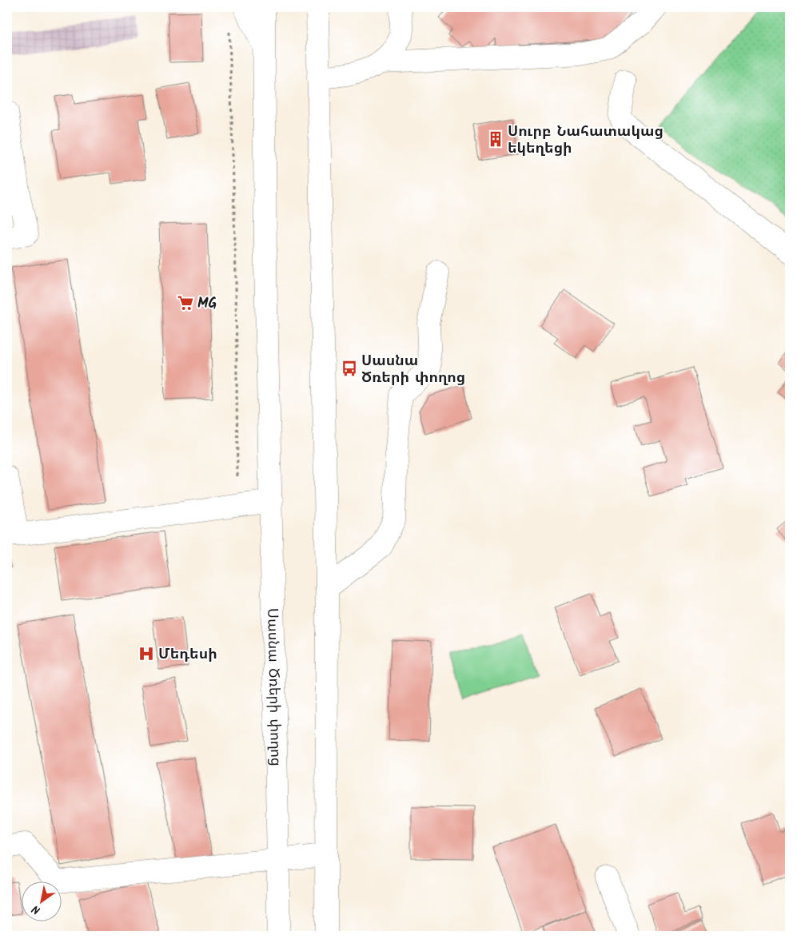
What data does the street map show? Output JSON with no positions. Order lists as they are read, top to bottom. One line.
{"streets":{"main road":["Սասնա Ծռերի փողոց"]},"places":{"building":["Սուրբ Նահատակաց եկեղեցի"],"supermarket":["MG"],"bus stop":["Սասնա Ծռերի փողոց"],"hospital":["Մեդեսի"]},"north":"bottom left"}
